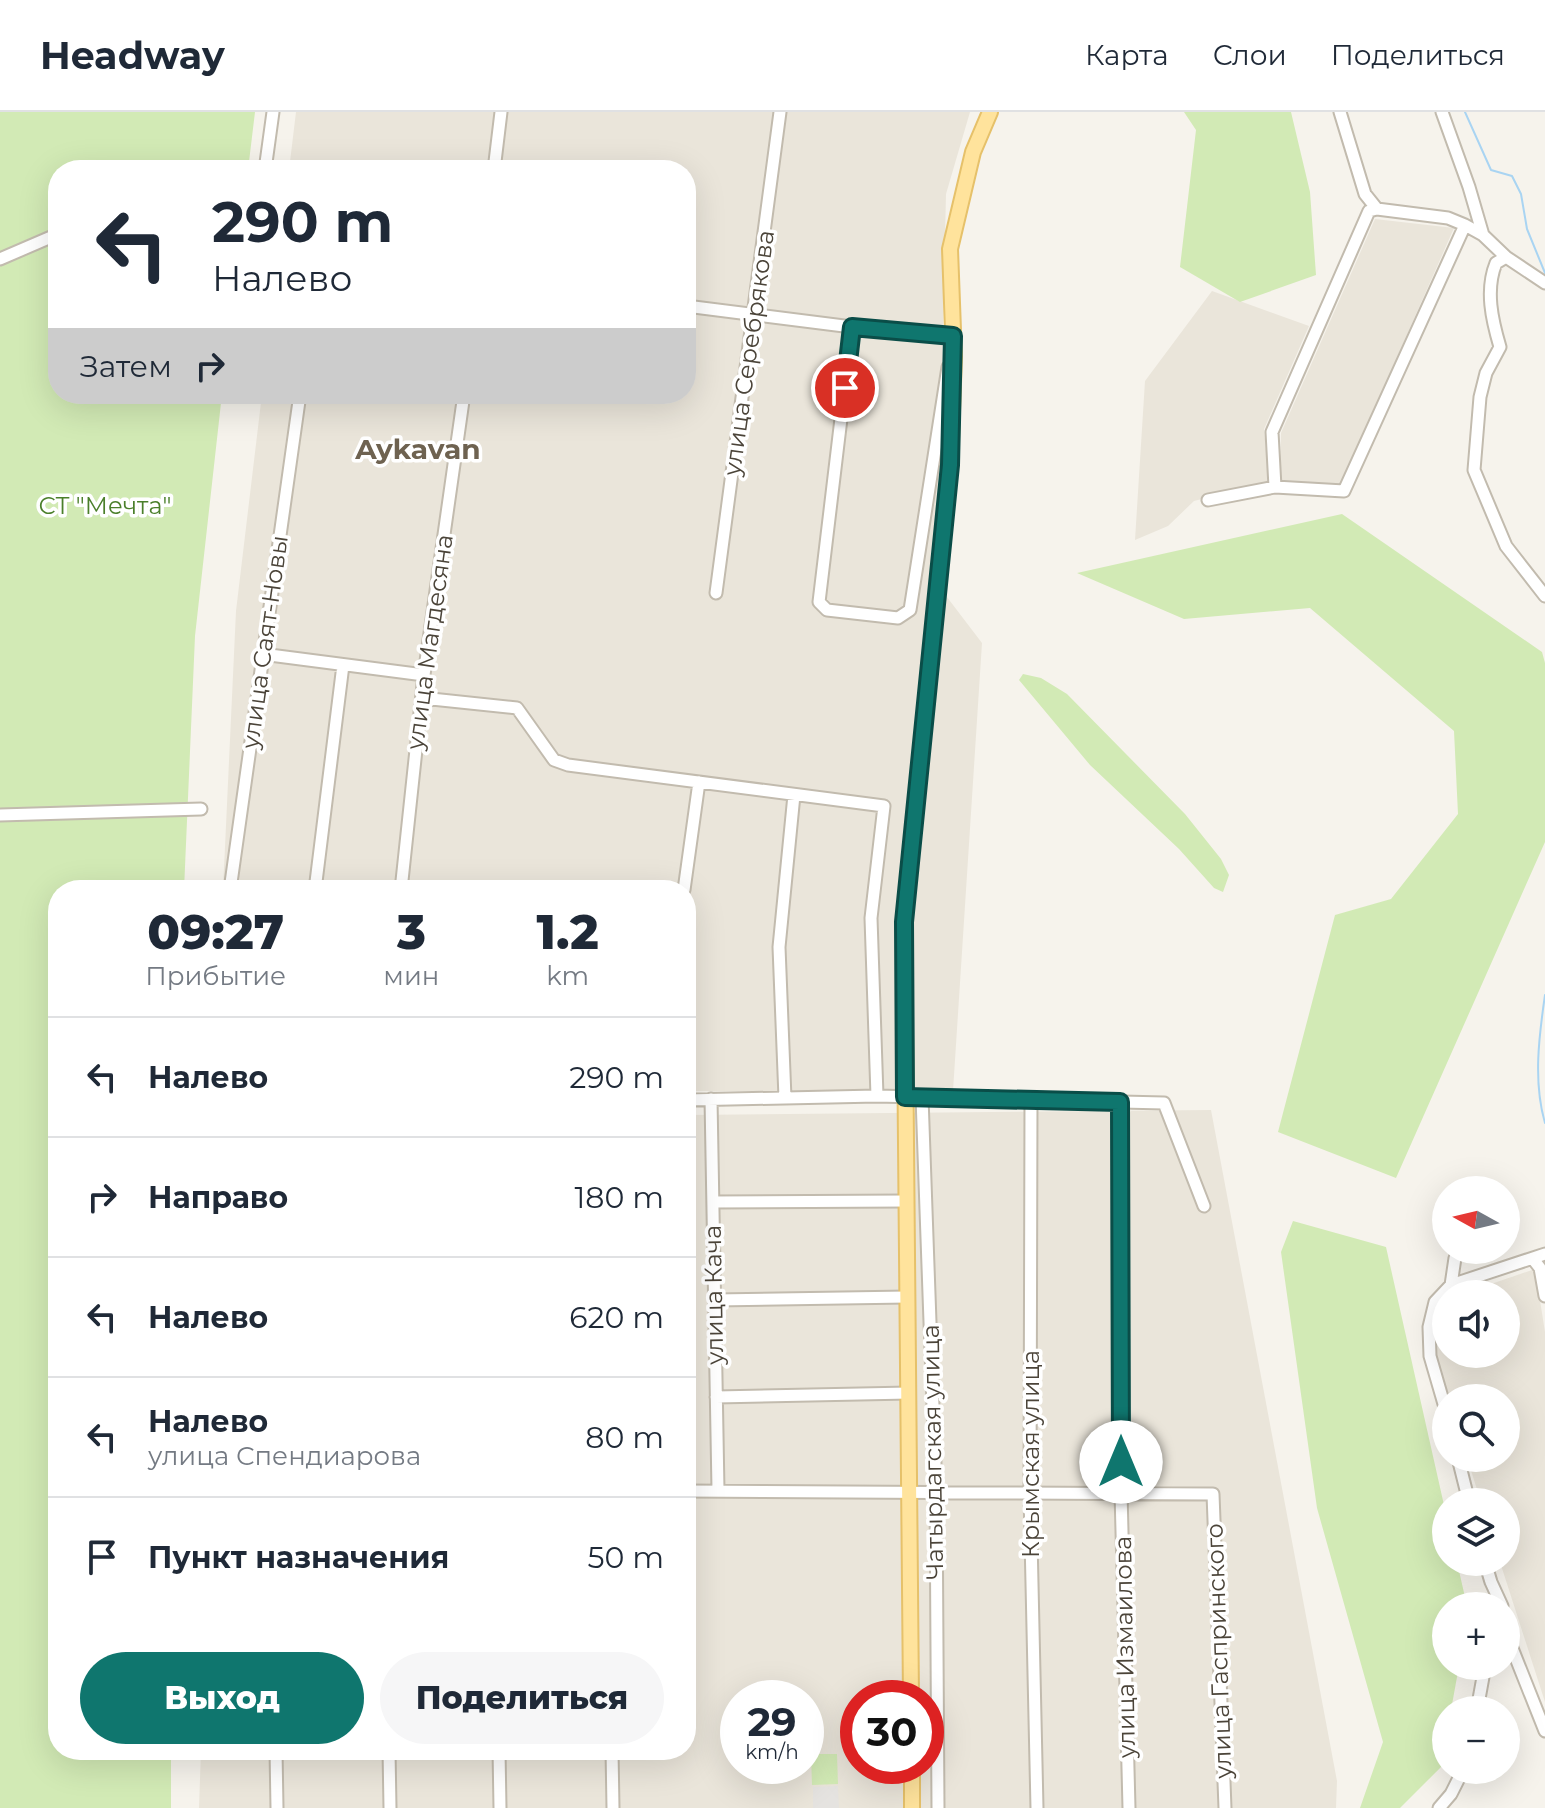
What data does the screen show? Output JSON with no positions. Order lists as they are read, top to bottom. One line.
{"streets":{"street":["улица Серебрякова","улица Саят-Новы","улица Магдесяна","улица Кача","Чатырдагская улица","Крымская улица","улица Измаилова","улица Гаспринского"]},"crossings":[["улица Измаилова","улица Гаспринского"]],"districts":["Aykavan"],"parks":["СТ \"Мечта\""],"north":"left","page":{"header":"Headway","nav":["Карта","Слои","Поделиться"],"turn":["290 m","Налево"],"then":"Затем","eta":["09:27","Прибытие","3","мин","1.2","km"],"list":[{"name":"Налево","value":"290 m"},{"name":"Направо","value":"180 m"},{"name":"Налево","value":"620 m"},{"name":"Налево","note":"улица Спендиарова","value":"80 m"},{"name":"Пункт назначения","value":"50 m"}],"map_buttons":["+","−"],"buttons":["Выход","Поделиться"],"speed":"29 km/h","limit":"30"}}
